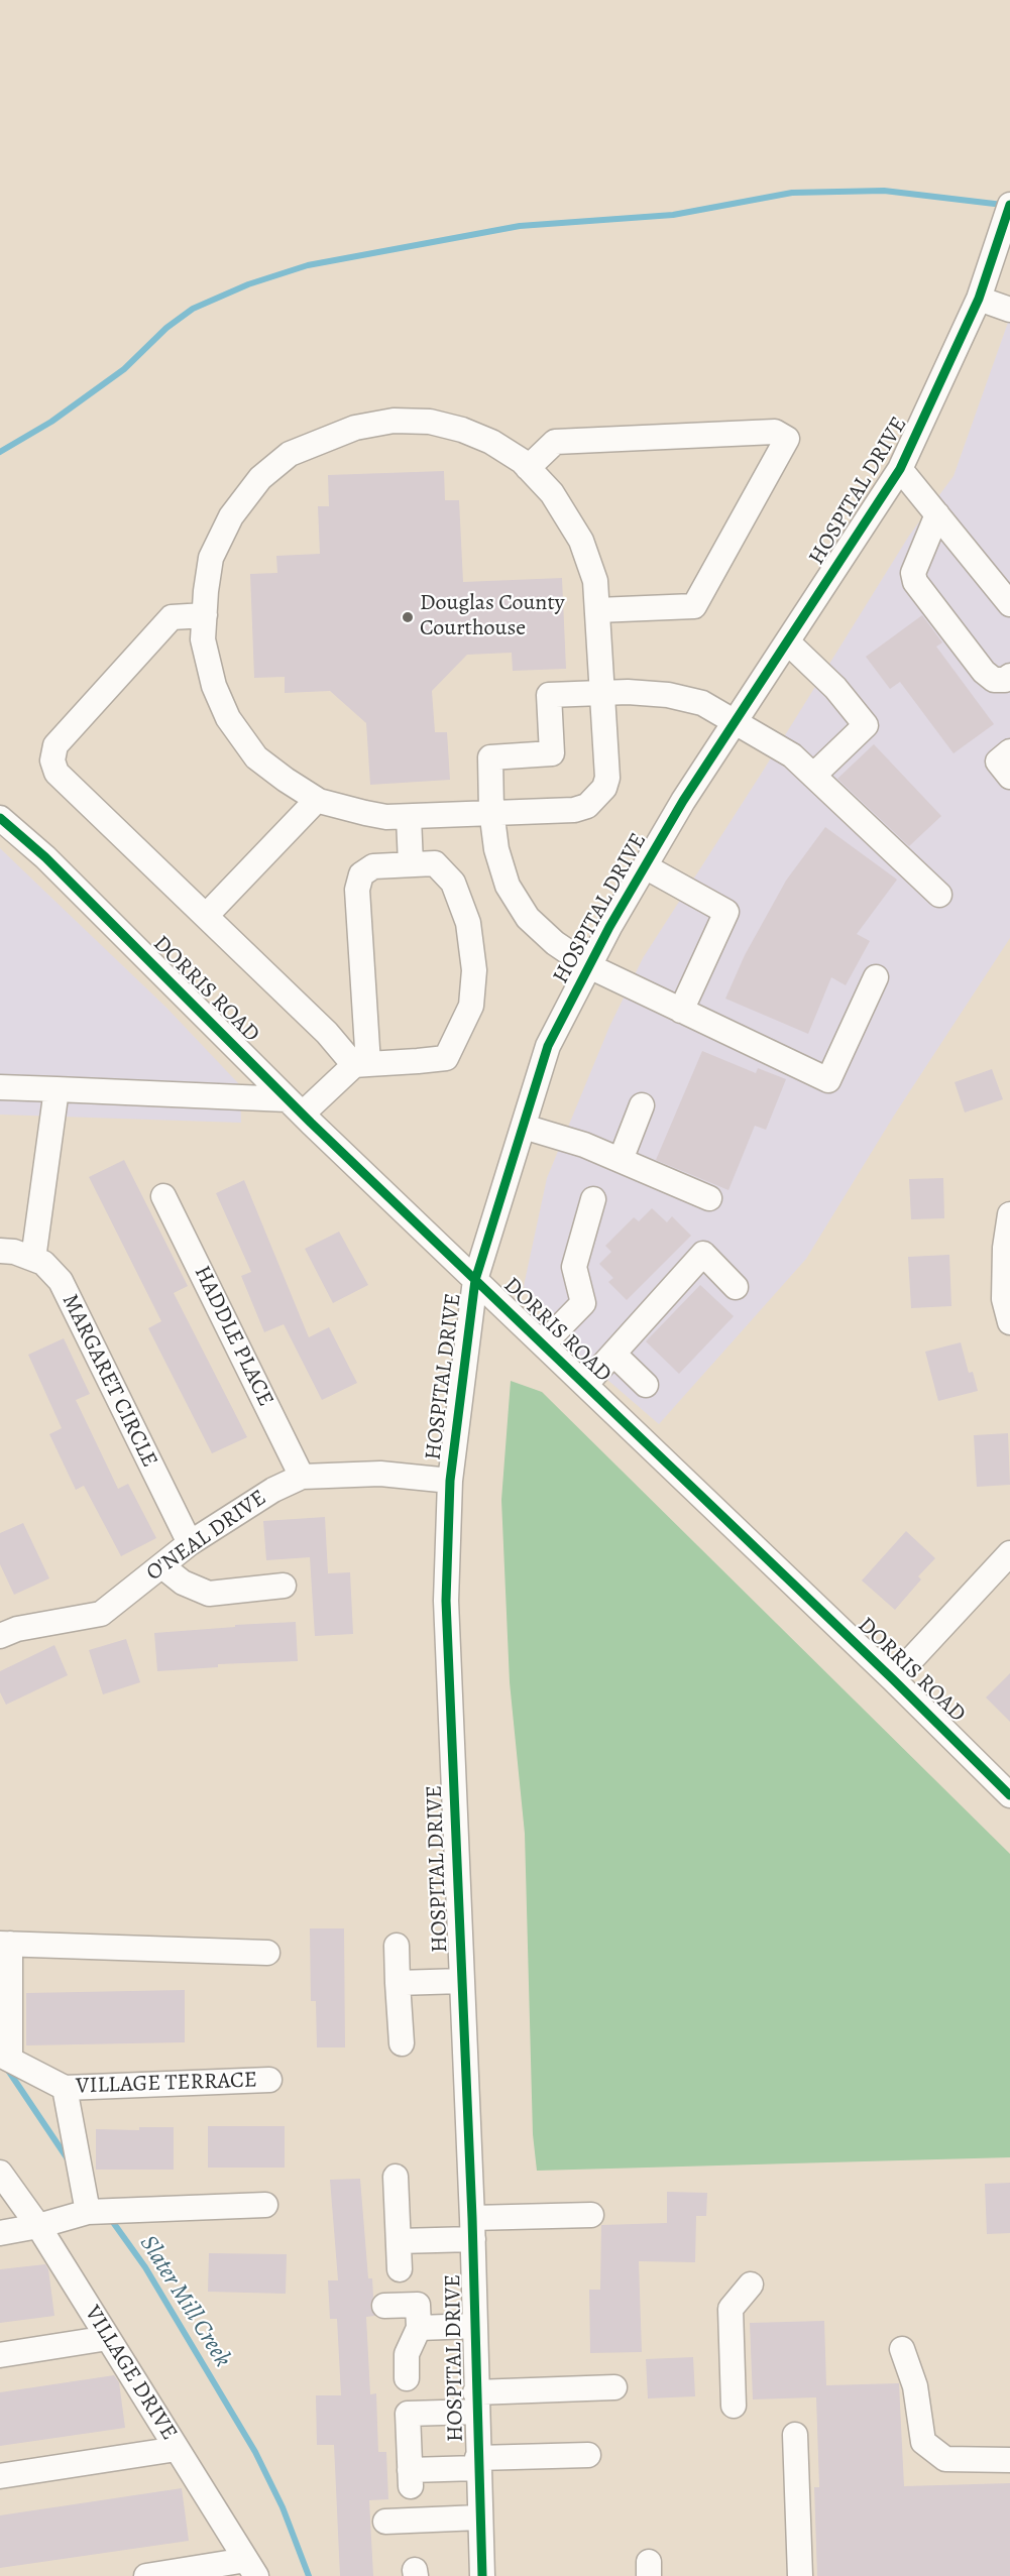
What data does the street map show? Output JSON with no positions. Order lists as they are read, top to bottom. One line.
{"streets":{"street":["HOSPITAL DRIVE","DORRIS ROAD","HADDLE PLACE","MARGARET CIRCLE","O'NEAL DRIVE","VILLAGE TERRACE","VILLAGE DRIVE"]},"crossings":[["HOSPITAL DRIVE","DORRIS ROAD"],["HOSPITAL DRIVE","O'NEAL DRIVE"],["HADDLE PLACE","O'NEAL DRIVE"],["MARGARET CIRCLE","O'NEAL DRIVE"]],"water":["Slater Mill Creek"],"places":["Douglas County Courthouse"]}
